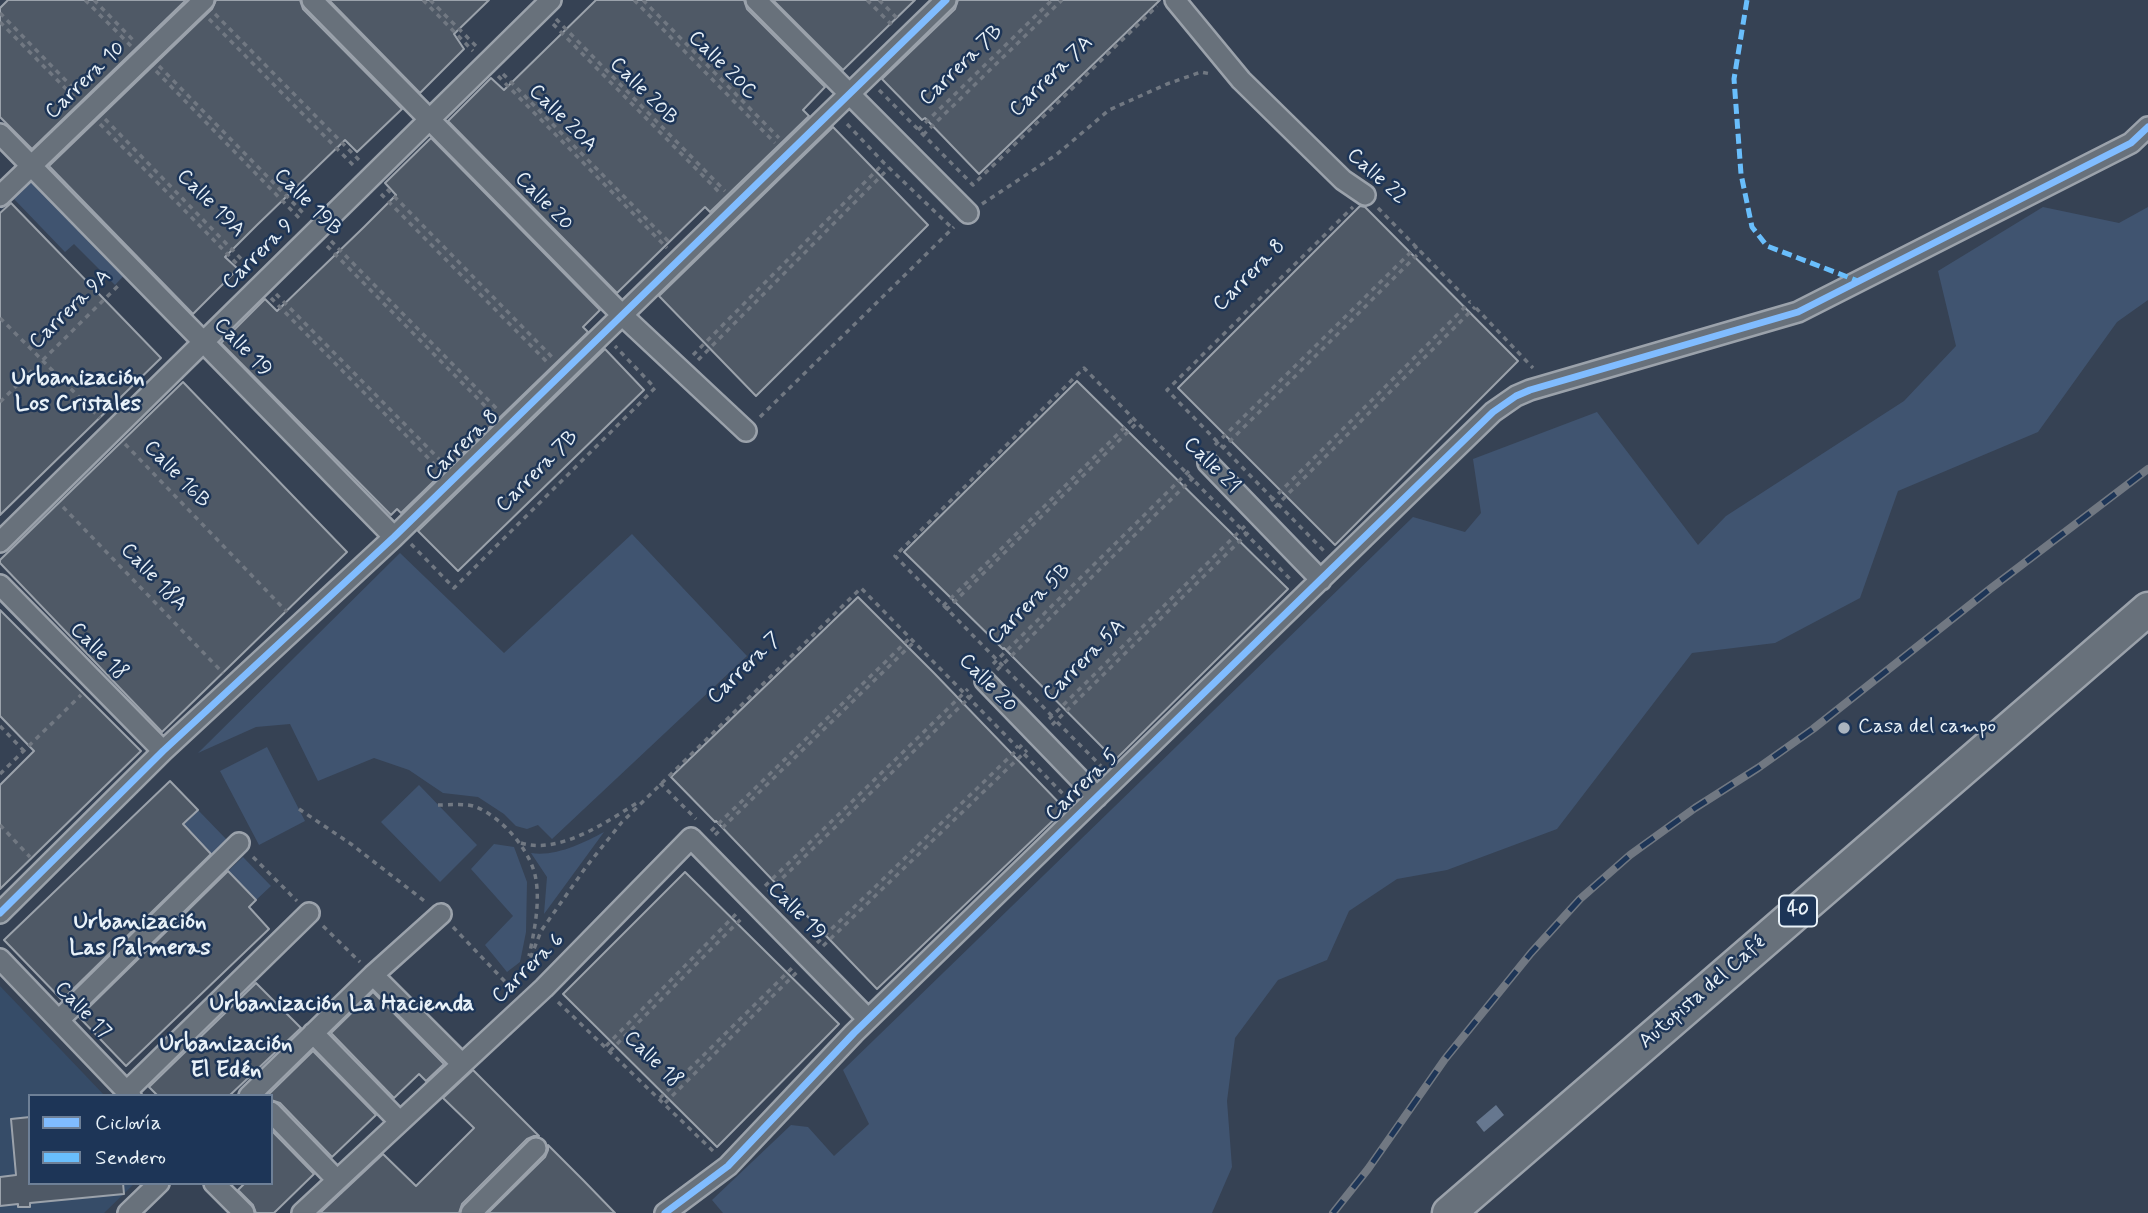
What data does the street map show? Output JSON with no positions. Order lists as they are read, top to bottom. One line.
{"streets":{"highway":["40","Autopista del Café"],"street":["Carrera 10","Calle 22","Calle 20","Carrera 9","Carrera 8","Calle 19","Calle 21","Calle 18","Carrera 5","Carrera 6","Calle 17"],"path":["Calle 20C","Carrera 7B","Carrera 7A","Calle 20B","Calle 20A","Calle 19B","Calle 19A","Carrera 9A","Calle 16B","Calle 18A","Carrera 5B","Carrera 5A","Carrera 7"]},"crossings":[["Calle 20C","Carrera 8"],["Carrera 7B","Carrera 7A"],["Carrera 7B","Carrera 8"],["Carrera 7B","Calle 19"],["Carrera 10","Calle 19B"],["Carrera 10","Calle 19A"],["Carrera 10","Calle 19"],["Calle 20B","Carrera 9"],["Calle 20B","Carrera 8"],["Calle 20A","Carrera 9"],["Calle 20A","Carrera 8"],["Calle 22","Carrera 8"],["Calle 22","Carrera 5B"],["Calle 22","Carrera 5A"],["Calle 22","Carrera 5"],["Calle 20","Carrera 9"],["Calle 20","Carrera 8"],["Calle 20","Calle 21"],["Calle 20","Carrera 5B"],["Calle 20","Carrera 5A"],["Calle 20","Carrera 7"],["Calle 20","Carrera 5"],["Calle 19B","Carrera 9"],["Calle 19B","Carrera 8"],["Calle 19A","Carrera 9"],["Calle 19A","Carrera 8"],["Carrera 9","Calle 19"],["Carrera 9","Calle 16B"],["Carrera 9","Calle 18A"],["Carrera 8","Calle 19"],["Carrera 8","Calle 21"],["Carrera 8","Calle 16B"],["Carrera 8","Calle 18A"],["Carrera 8","Calle 18"],["Carrera 9A","Calle 19"],["Carrera 9A","Calle 16B"],["Calle 19","Carrera 5B"],["Calle 19","Carrera 5A"],["Calle 19","Carrera 5"],["Calle 19","Carrera 6"],["Calle 21","Carrera 5B"],["Calle 21","Carrera 5A"],["Calle 21","Carrera 5"],["Carrera 5B","Calle 18"],["Calle 18","Carrera 5A"],["Calle 18","Carrera 5"],["Calle 18","Carrera 6"]],"districts":["Urbanización Los Cristales","Urbanización Las Palmeras","Urbanización La Hacienda","Urbanización El Edén"],"places":["Casa del campo"],"legend":["Ciclovía","Sendero"]}
